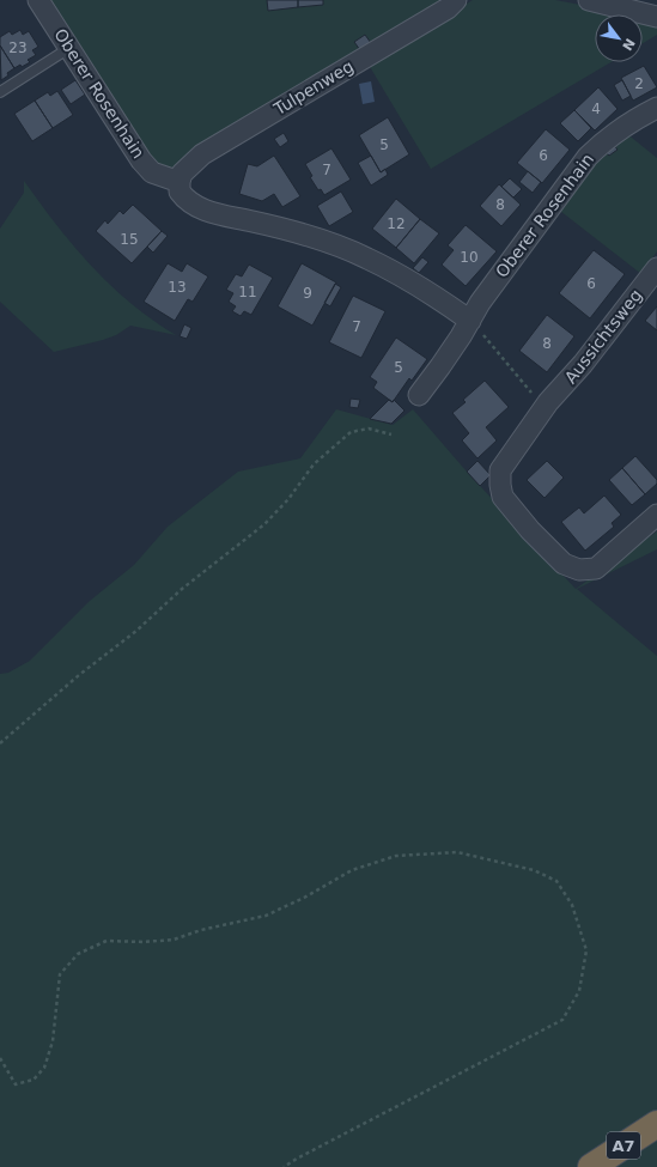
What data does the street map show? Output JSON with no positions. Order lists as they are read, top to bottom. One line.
{"streets":{"highway":["A7"],"street":["Tulpenweg","Oberer Rosenhain","Aussichtsweg"]},"crossings":[["Tulpenweg","Oberer Rosenhain"]],"house_numbers":["23","2","4","5","6","7","8","12","15","10","6","13","11","9","7","8","5"],"north":"bottom right"}
